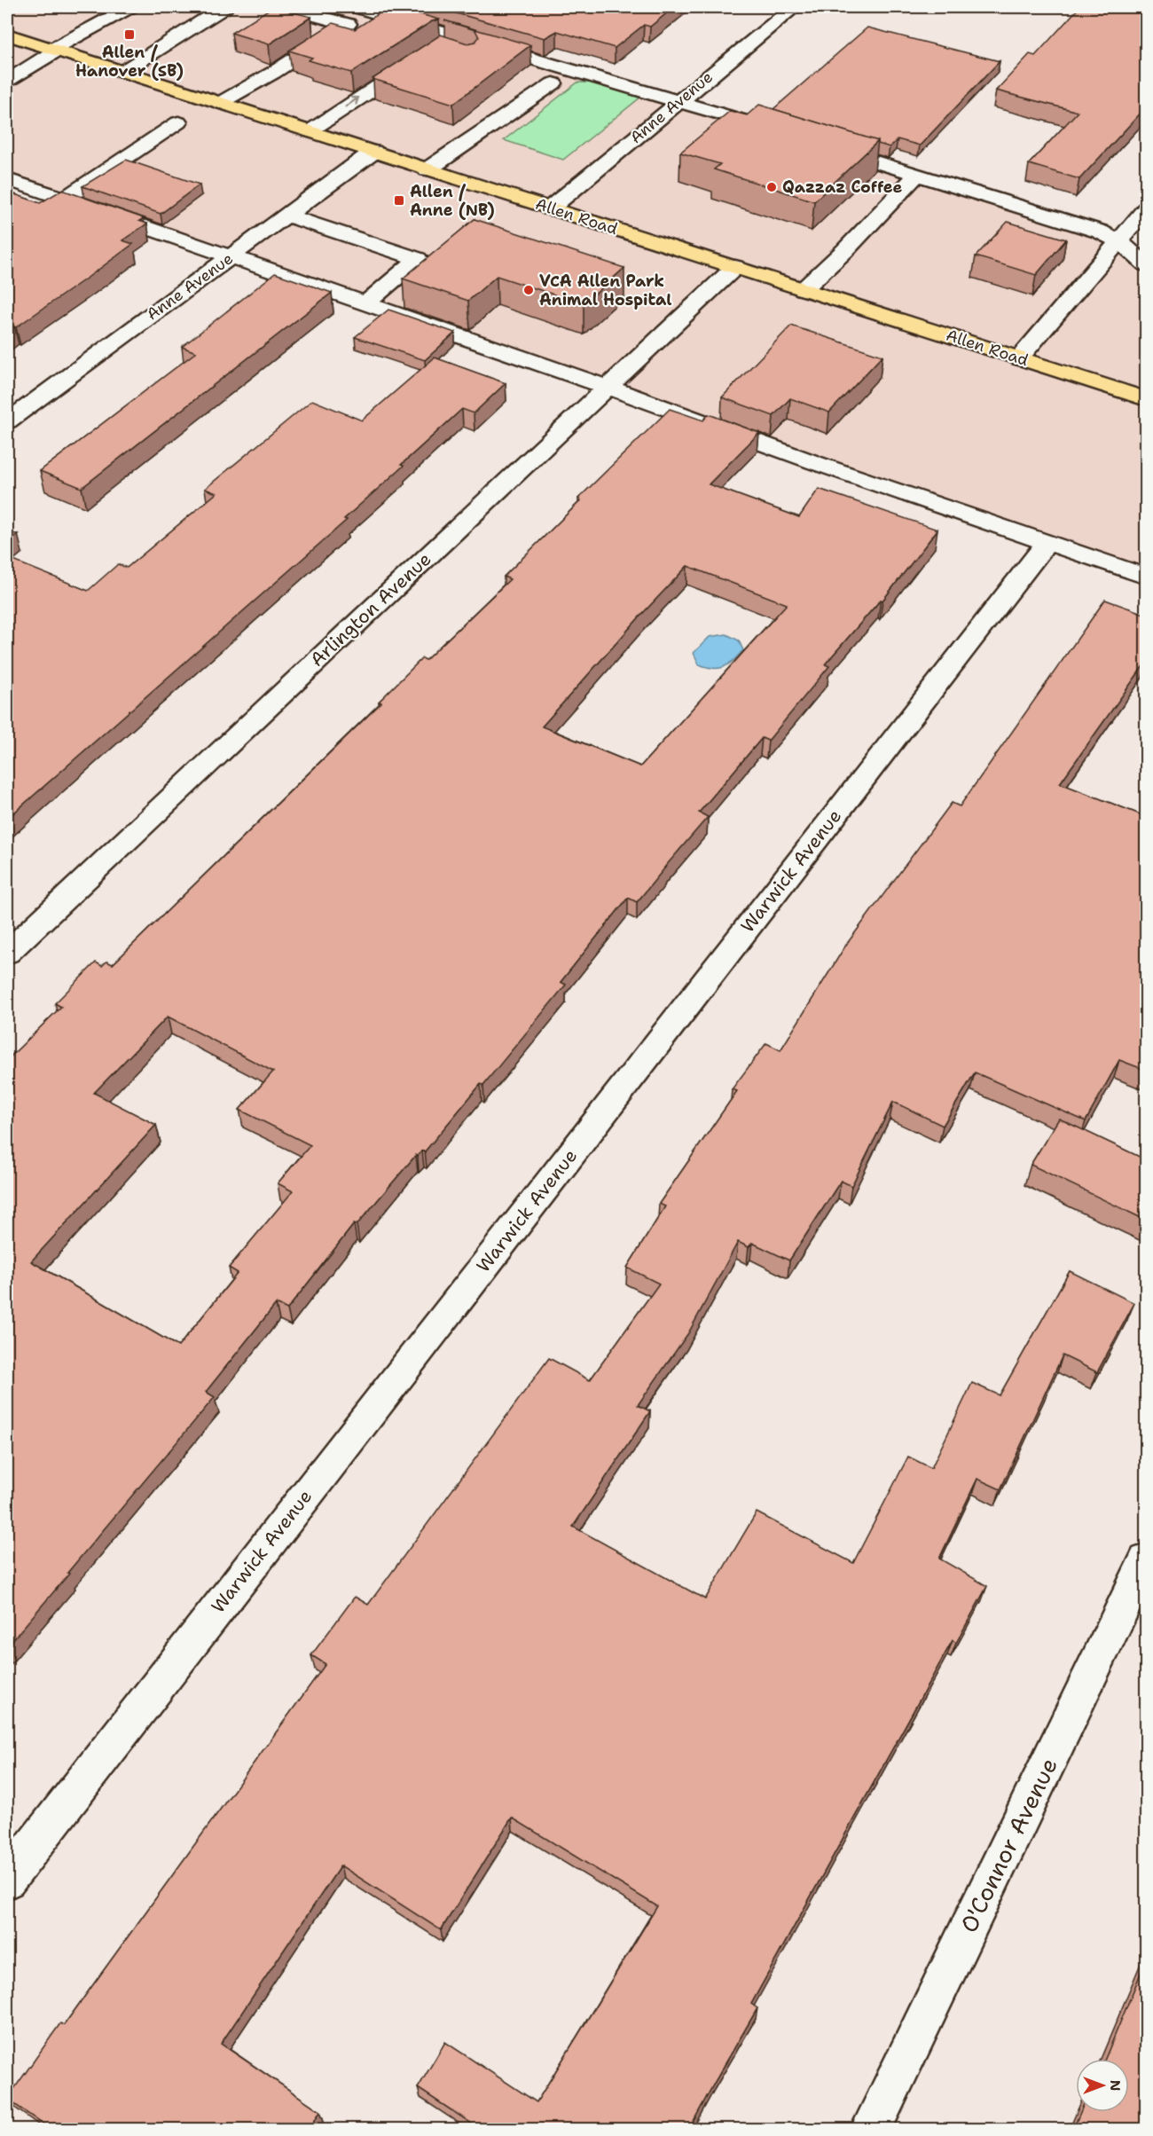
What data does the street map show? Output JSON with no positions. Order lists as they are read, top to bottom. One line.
{"streets":{"main road":["Allen Road"],"street":["Anne Avenue","Arlington Avenue","Warwick Avenue","O'Connor Avenue"]},"crossings":[["Anne Avenue","Allen Road"],["Allen Road","Arlington Avenue"]],"places":{"transit":["Allen / Hanover (SB)","Allen / Anne (NB)"],"other":["Qazzaz Coffee","VCA Allen Park Animal Hospital"]},"north":"right"}
